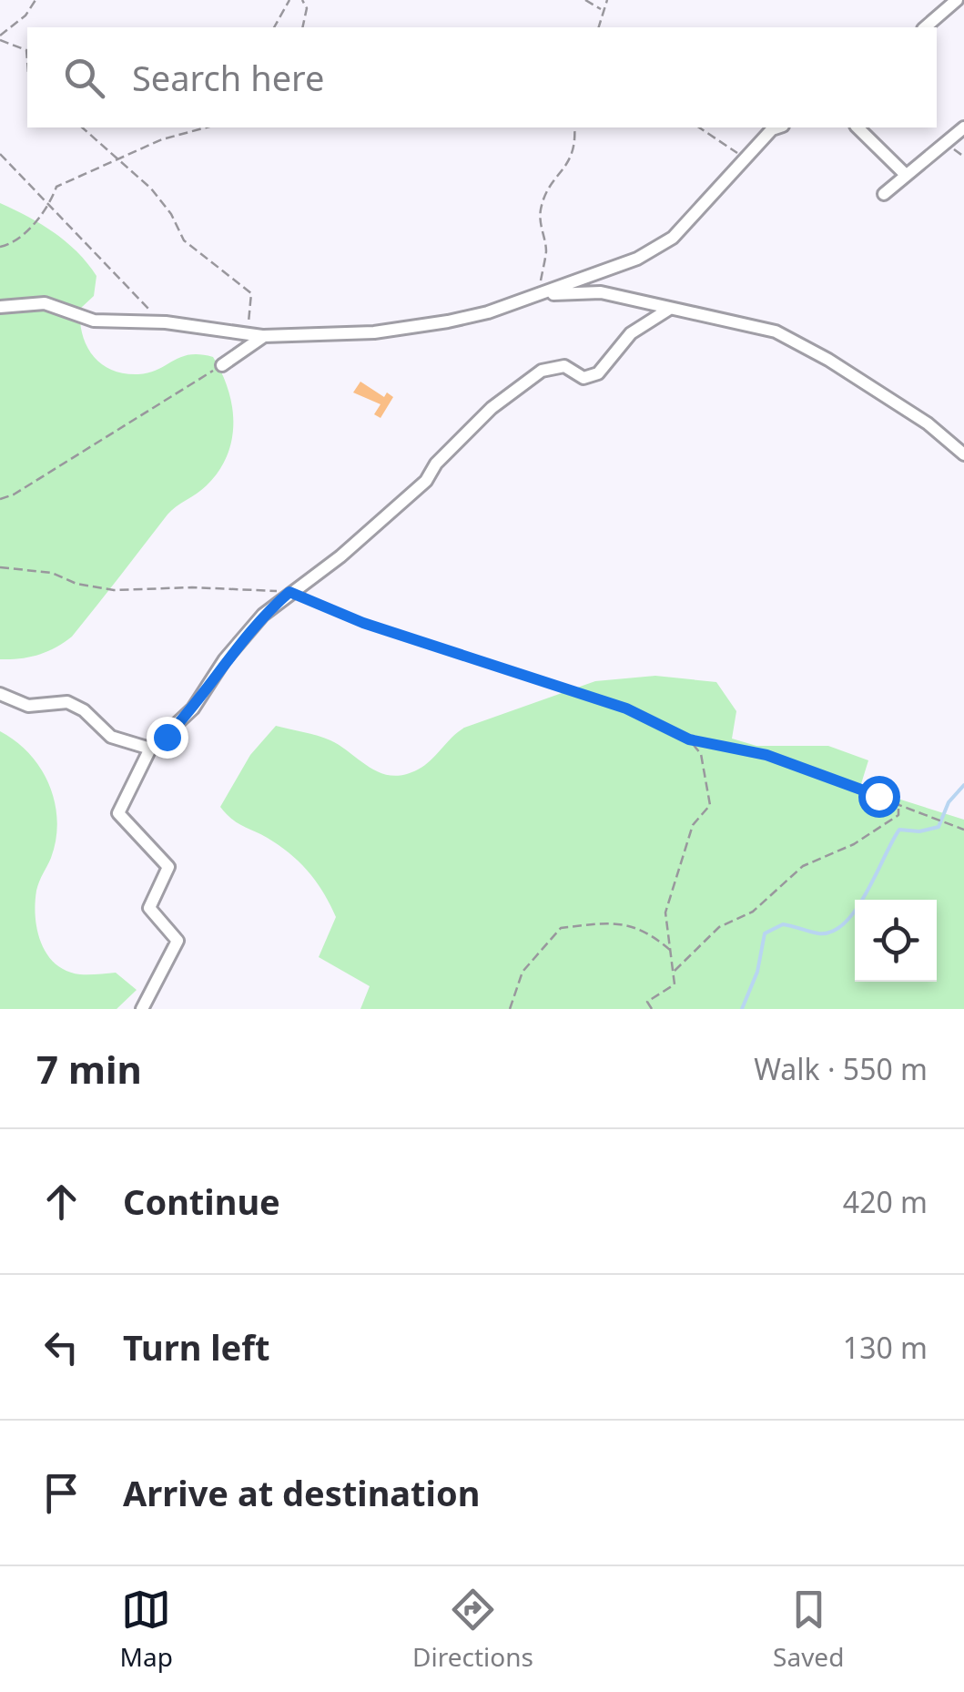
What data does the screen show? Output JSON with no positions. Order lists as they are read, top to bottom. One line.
{"page":{"search":"Search here","heading":["7 min","Walk · 550 m"],"list":[["Continue","420 m"],["Turn left","130 m"],"Arrive at destination"],"nav":["Map","Directions","Saved"]}}
